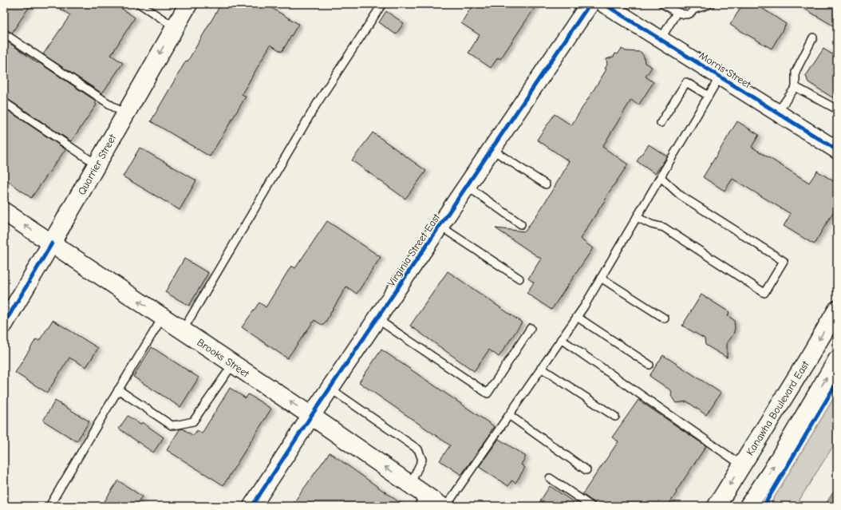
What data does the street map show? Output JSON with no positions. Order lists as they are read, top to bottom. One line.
{"streets":{"main road":["Quarrier Street","Virginia Street East","Brooks Street","Kanawha Boulevard East"],"street":["Morris Street"]},"crossings":[["Quarrier Street","Brooks Street"],["Virginia Street East","Brooks Street"]],"one_way":["Brooks Street"]}
